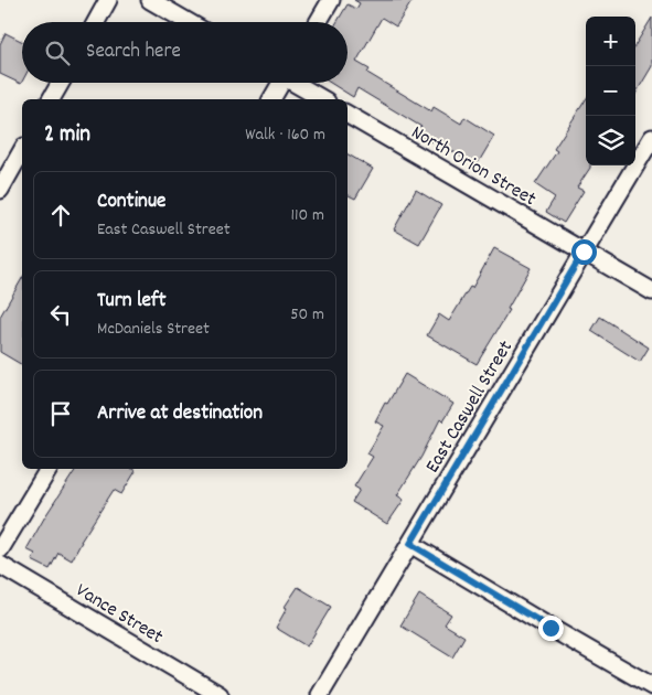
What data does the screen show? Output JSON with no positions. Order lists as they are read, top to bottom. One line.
{"streets":{"street":["North Orion Street","East Caswell Street","Vance Street"]},"crossings":[["North Orion Street","East Caswell Street"]],"page":{"map_buttons":["+","−"],"search":"Search here","heading":["2 min","Walk · 160 m"],"list":[["Continue","East Caswell Street","110 m"],["Turn left","McDaniels Street","50 m"],"Arrive at destination"]}}
